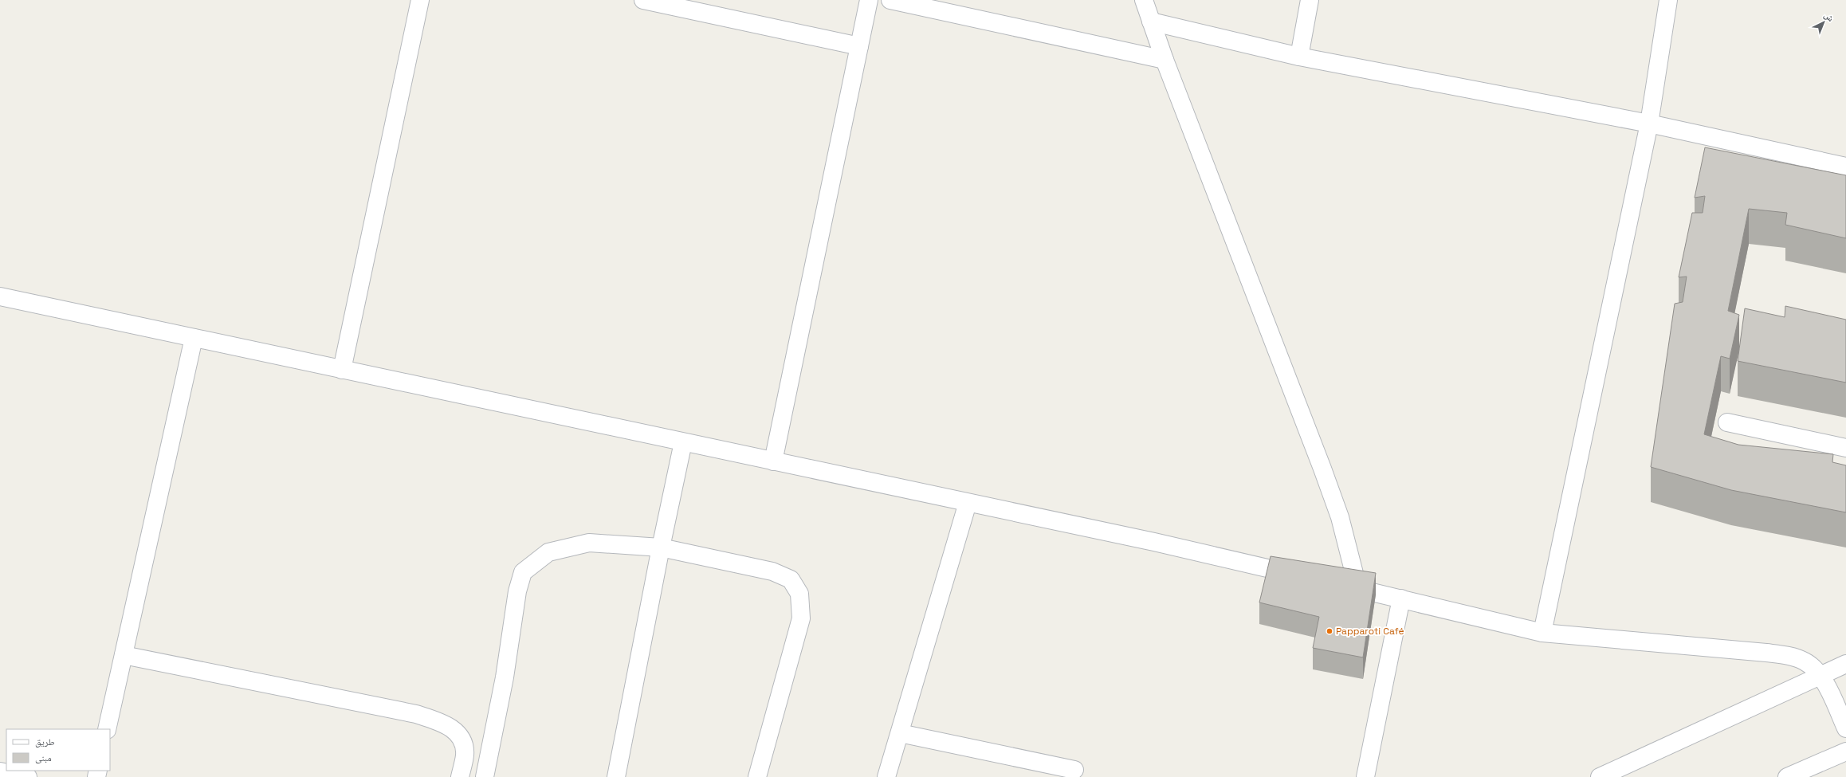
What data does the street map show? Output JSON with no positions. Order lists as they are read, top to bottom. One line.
{"places":["Papparoti Café"],"legend":["طريق","مبنى"],"north":"top right"}
